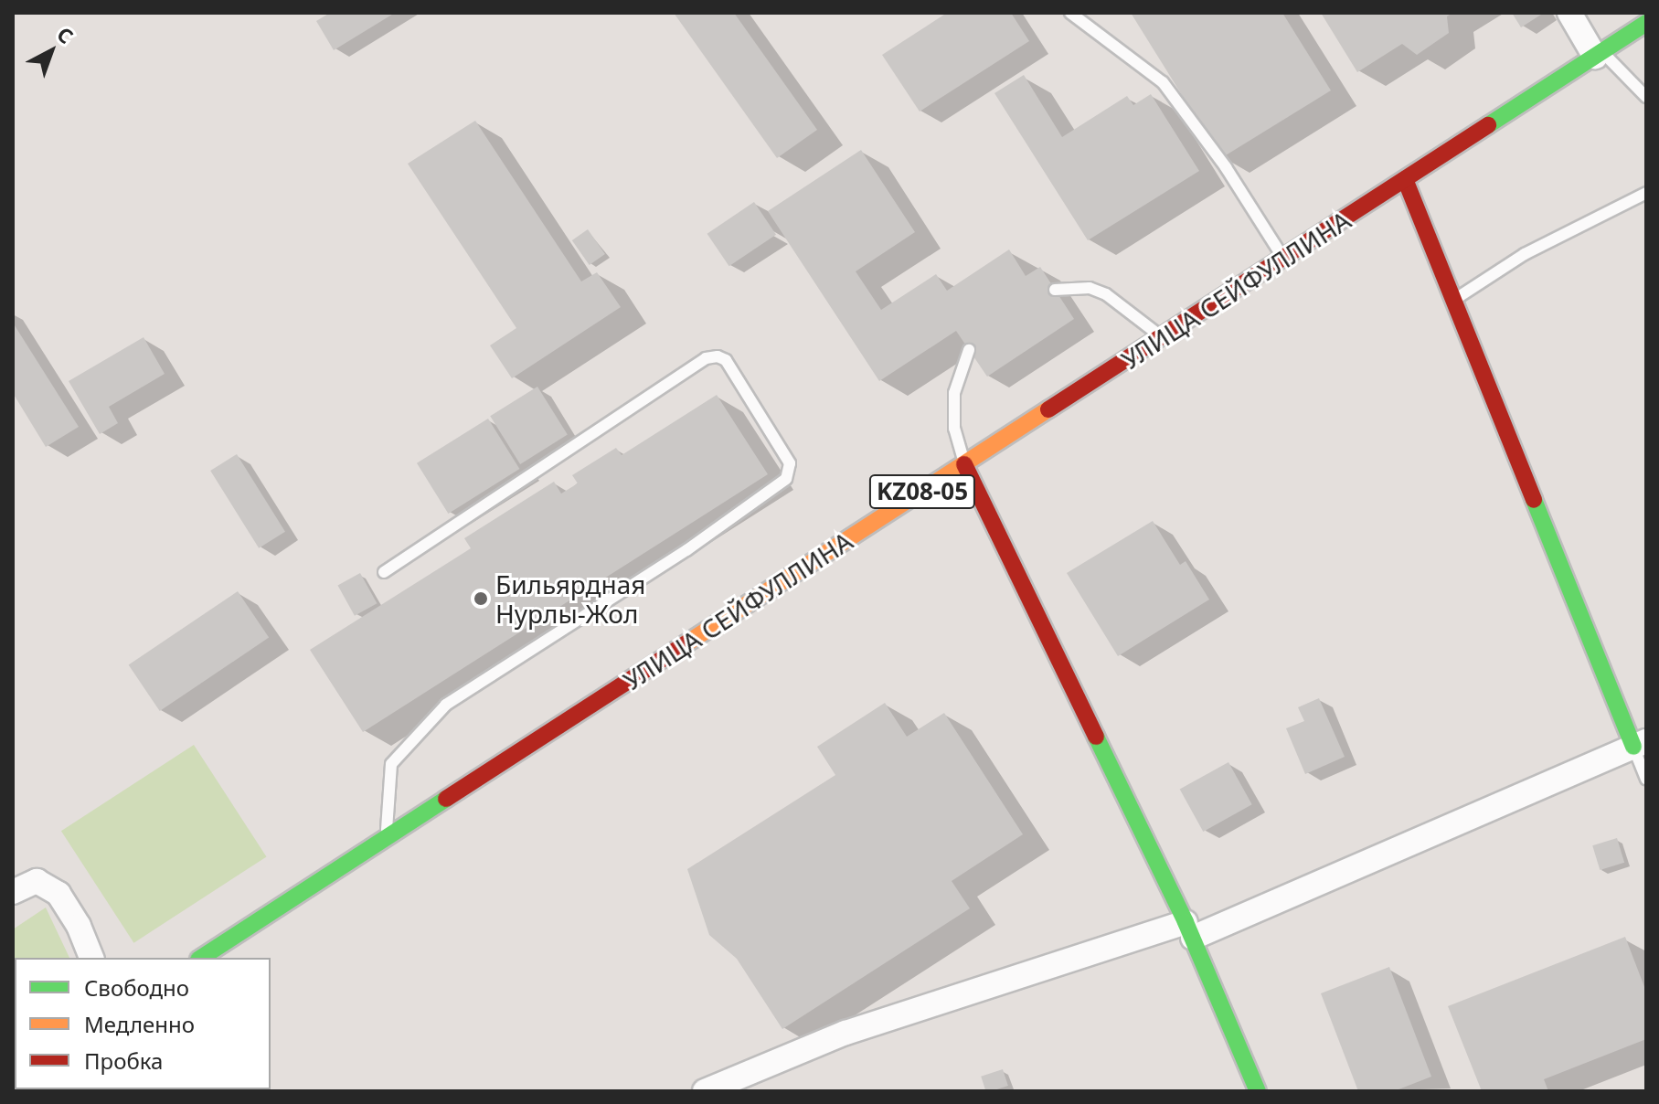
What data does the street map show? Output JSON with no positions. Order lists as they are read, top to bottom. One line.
{"streets":{"main road":["УЛИЦА СЕЙФУЛЛИНА","KZ08-05"]},"places":["Бильярдная Нурлы-Жол"],"legend":["Свободно","Медленно","Пробка"],"north":"top right"}
